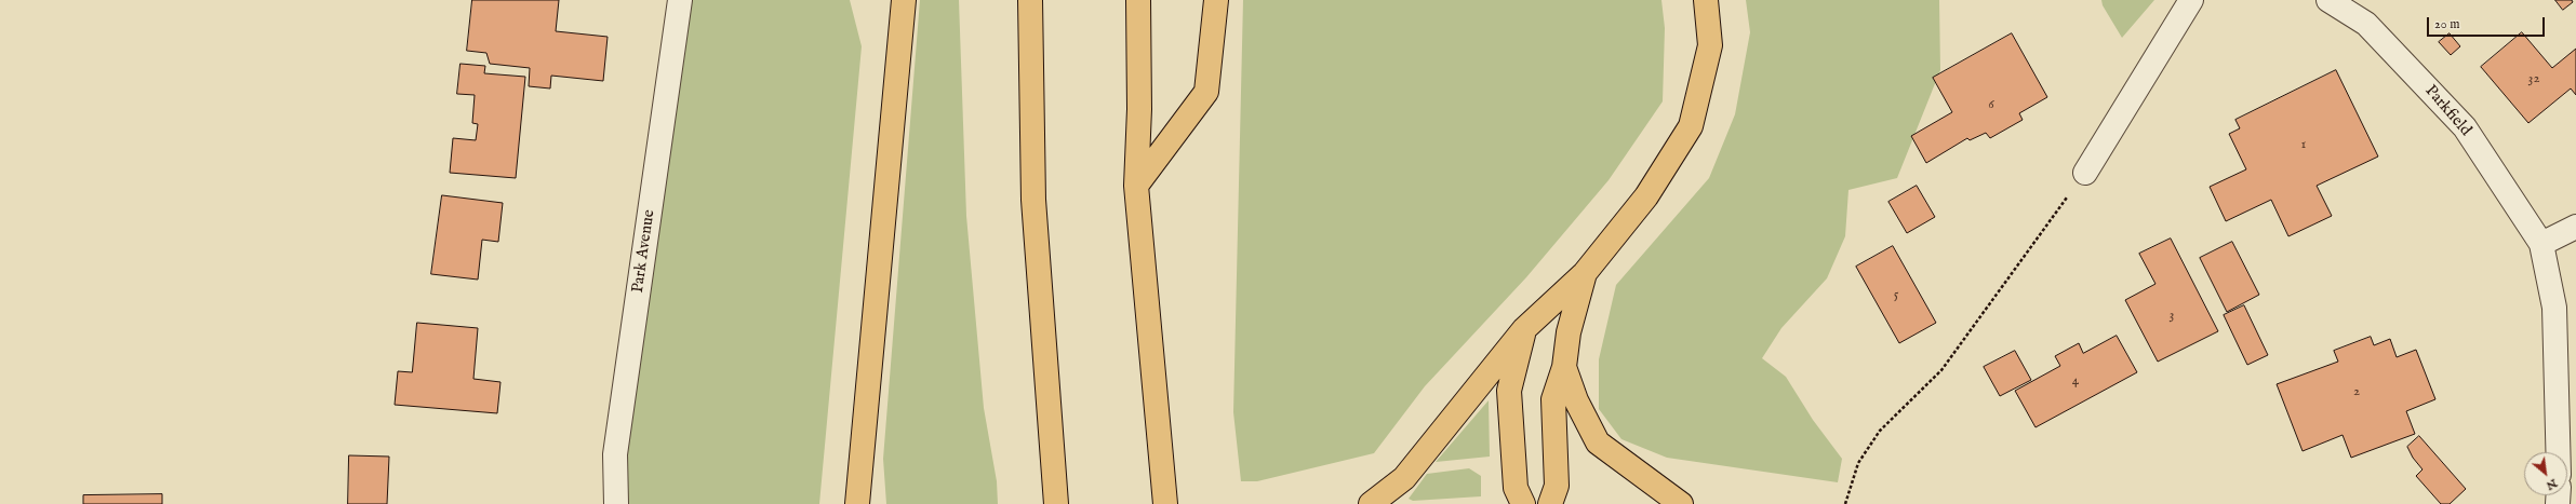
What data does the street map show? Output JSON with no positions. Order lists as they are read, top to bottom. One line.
{"streets":{"street":["Parkfield","Park Avenue"]},"house_numbers":["32","6","1","5","3","4","2"],"scale_bar":"20 m","north":"bottom right"}
